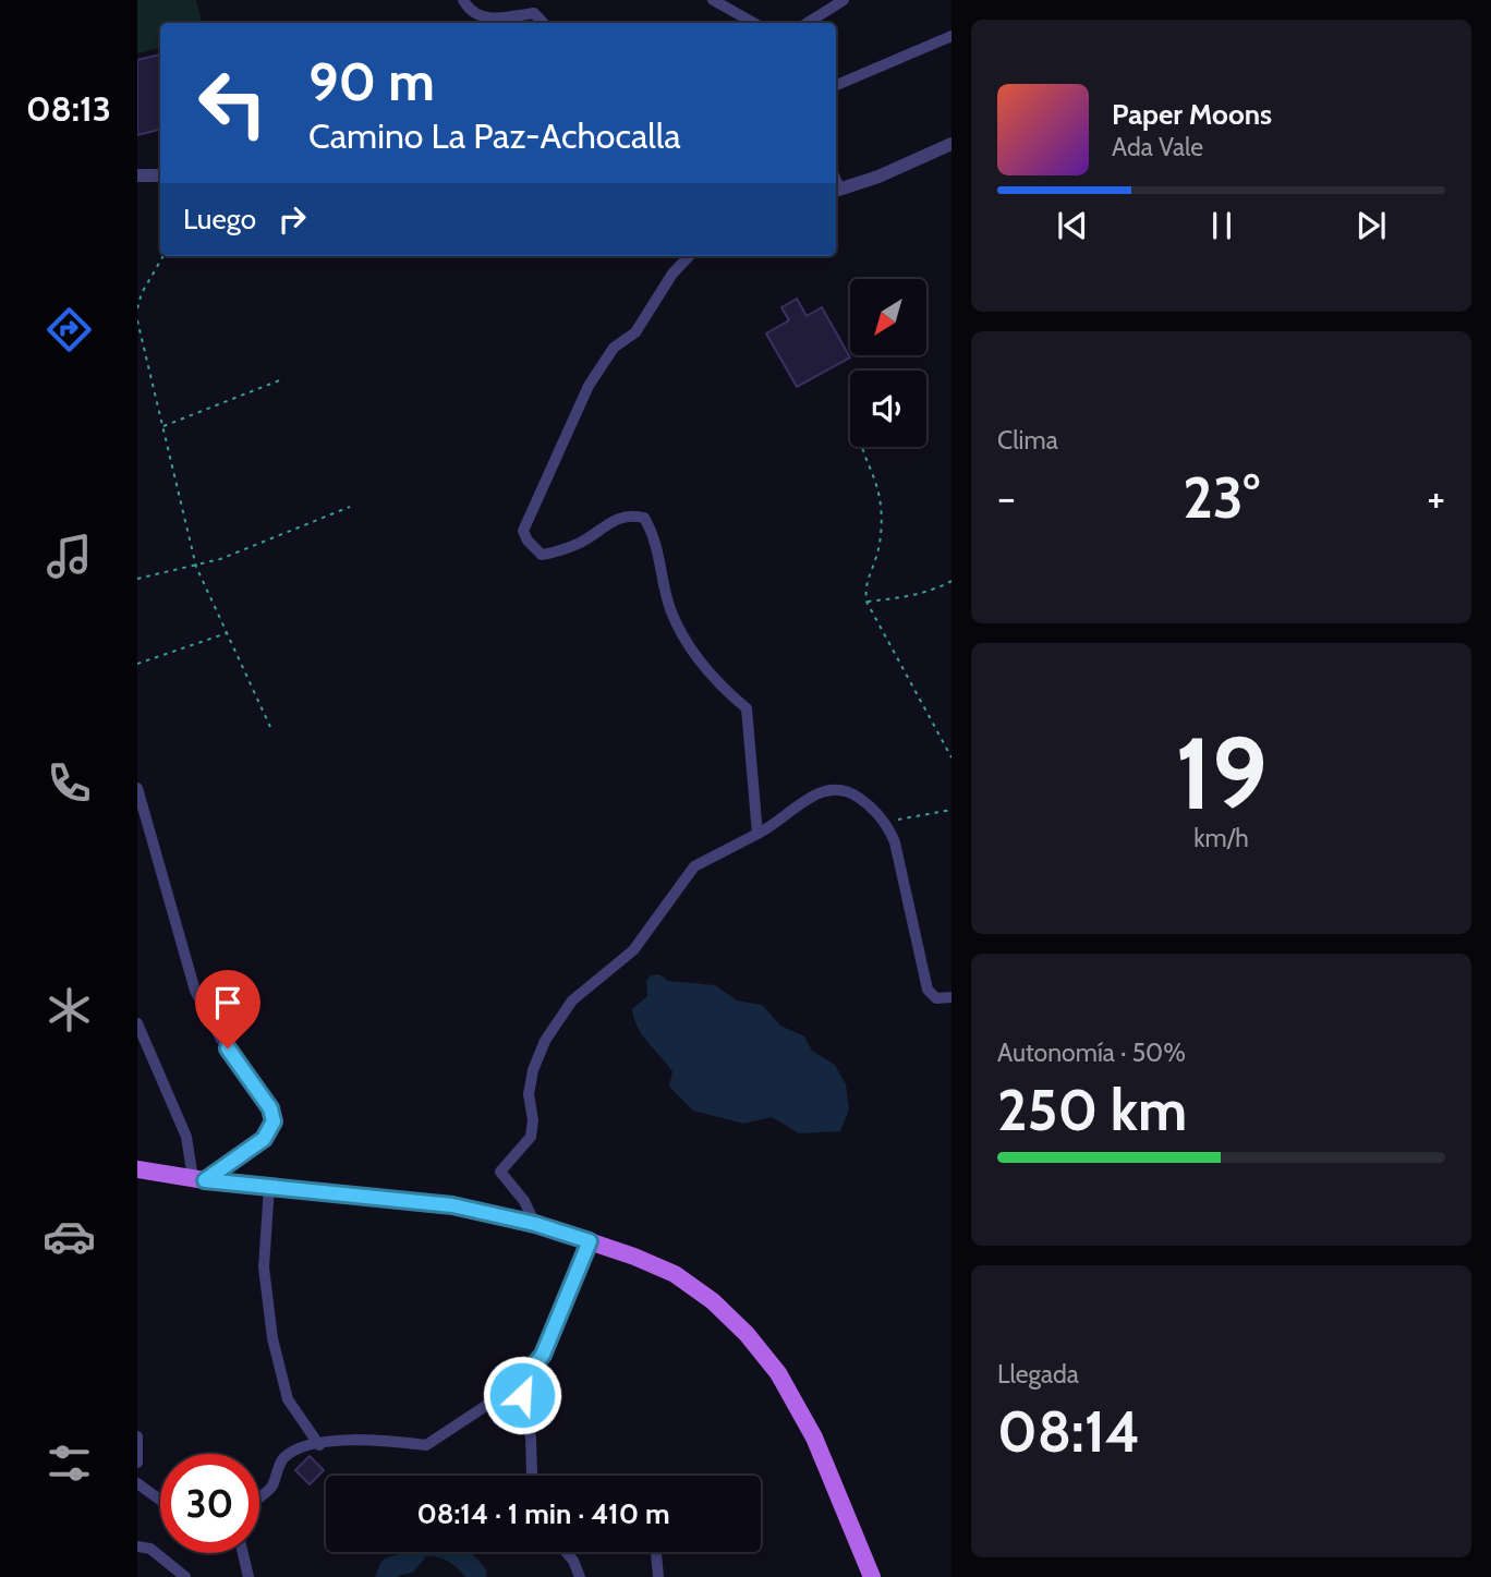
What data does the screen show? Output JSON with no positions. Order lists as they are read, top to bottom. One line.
{"north":"bottom left","page":{"tabs":"08:13","turn":["90 m","Camino La Paz-Achocalla"],"song":["Paper Moons","Ada Vale"],"then":"Luego","tile":["Clima",["19","km/h"],["Autonomía · 50%","250 km"],["Llegada","08:14"]],"heat":["−","23°","+"],"limit":"30","trip":"08:14 · 1 min · 410 m"}}
